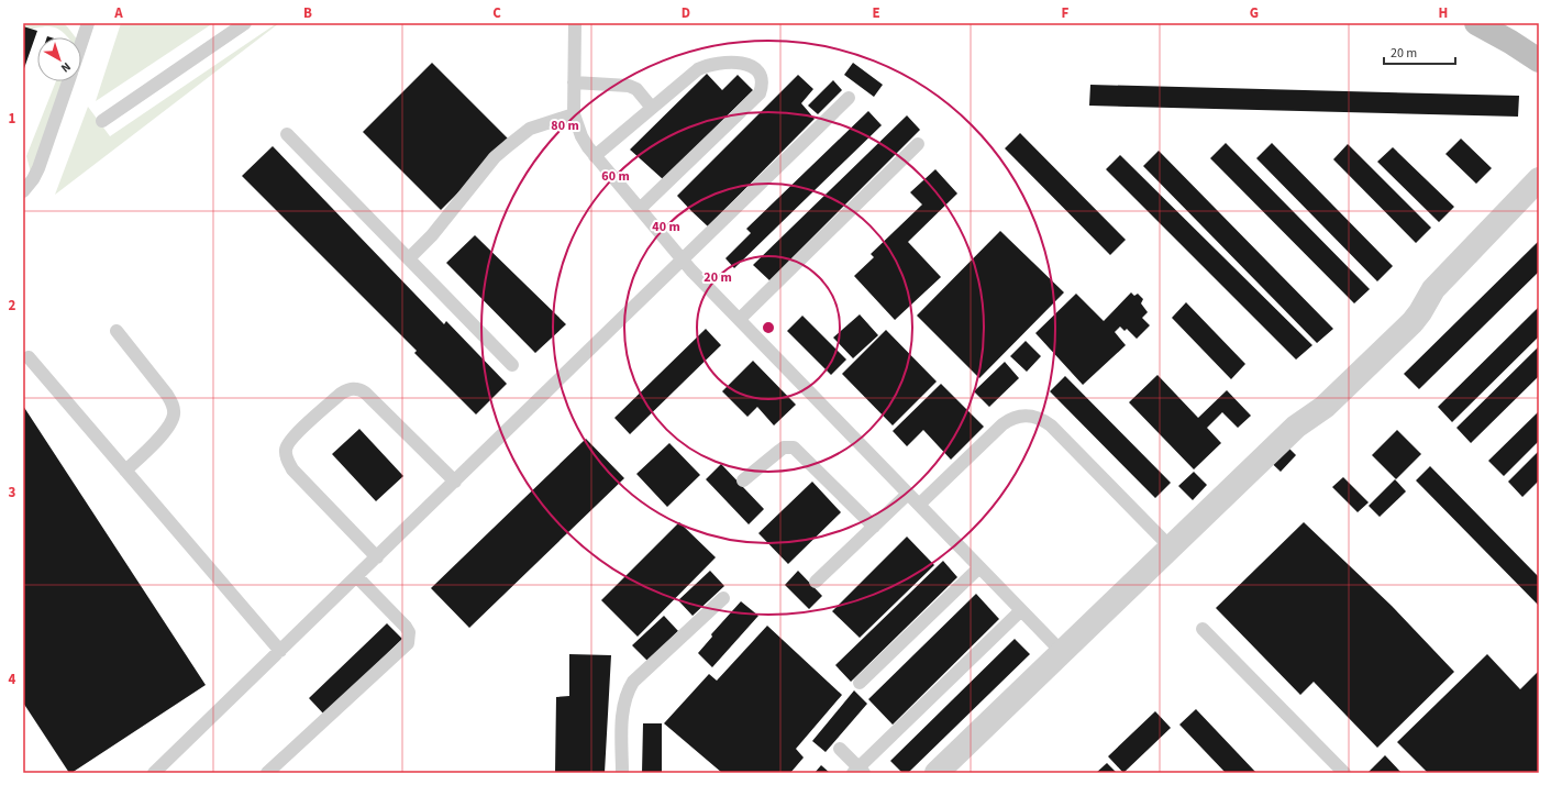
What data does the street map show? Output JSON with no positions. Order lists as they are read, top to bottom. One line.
{"scale_bar":"20 m","north":"bottom right","grid":{"columns":["A","B","C","D","E","F","G","H"],"rows":["1","2","3","4"]},"rings":["80 m","60 m","40 m","20 m"]}
